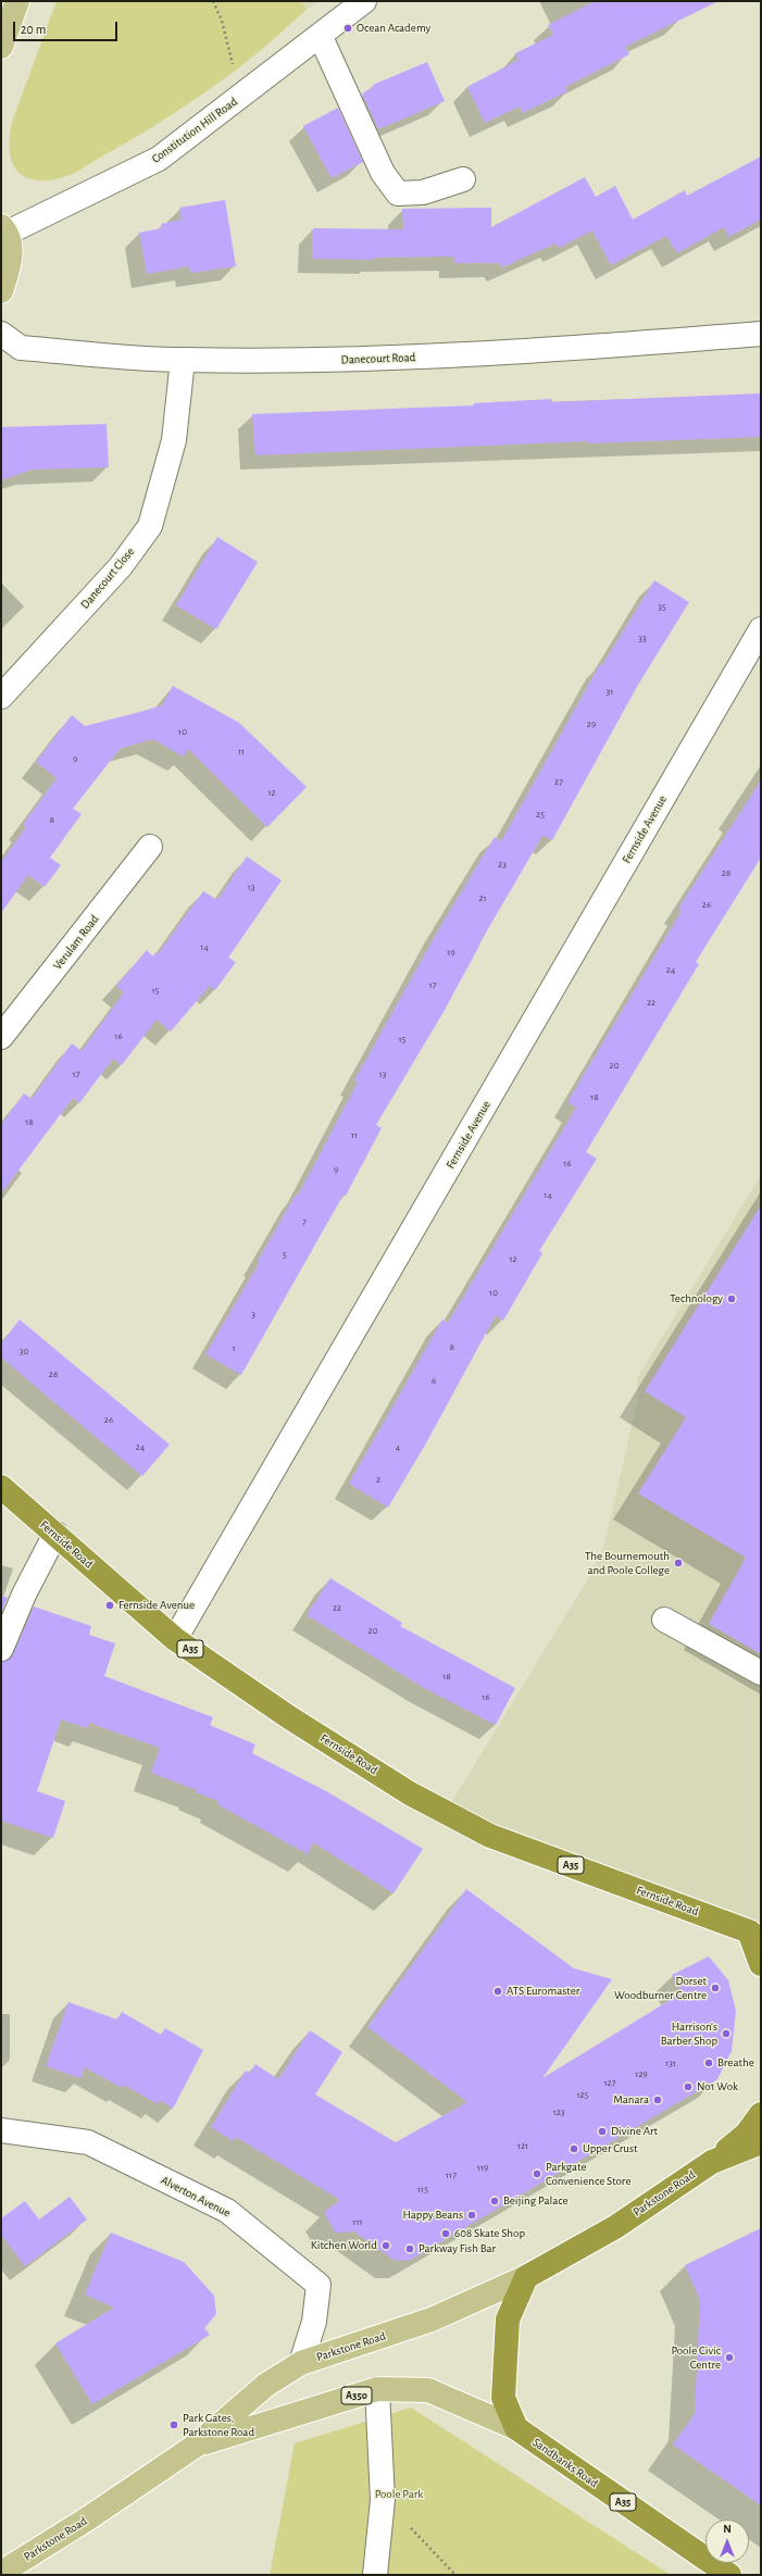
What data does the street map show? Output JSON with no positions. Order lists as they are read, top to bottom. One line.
{"streets":{"highway":["Fernside Road","A35","Parkstone Road","Sandbanks Road"],"main road":["A350"],"street":["Constitution Hill Road","Danecourt Road","Danecourt Close","Fernside Avenue","Verulam Road","Alverton Avenue"]},"crossings":[["Danecourt Road","Danecourt Close"],["Fernside Avenue","Fernside Road"],["Parkstone Road","Alverton Avenue"],["Parkstone Road","Sandbanks Road"]],"parks":["Poole Park"],"places":["Ocean Academy","Technology","The Bournemouth and Poole College","Fernside Avenue","Dorset Woodburner Centre","ATS Euromaster","Harrison‘s Barber Shop","Breathe","No1 Wok","Manara","Divine Art","Upper Crust","Parkgate Convenience Store","Beijing Palace","Happy Beans","608 Skate Shop","Kitchen World","Parkway Fish Bar","Poole Civic Centre","Park Gates, Parkstone Road"],"house_numbers":["35","33","31","29","10","11","9","27","12","25","8","23","28","13","21","26","14","19","24","17","15","22","16","15","20","17","13","18","18","11","16","9","14","7","5","12","10","3","8","1","30","28","6","26","24","4","2","22","20","18","16","131","129","127","125","123","121","119","117","115","111"],"scale_bar":"20 m","north":"top"}
